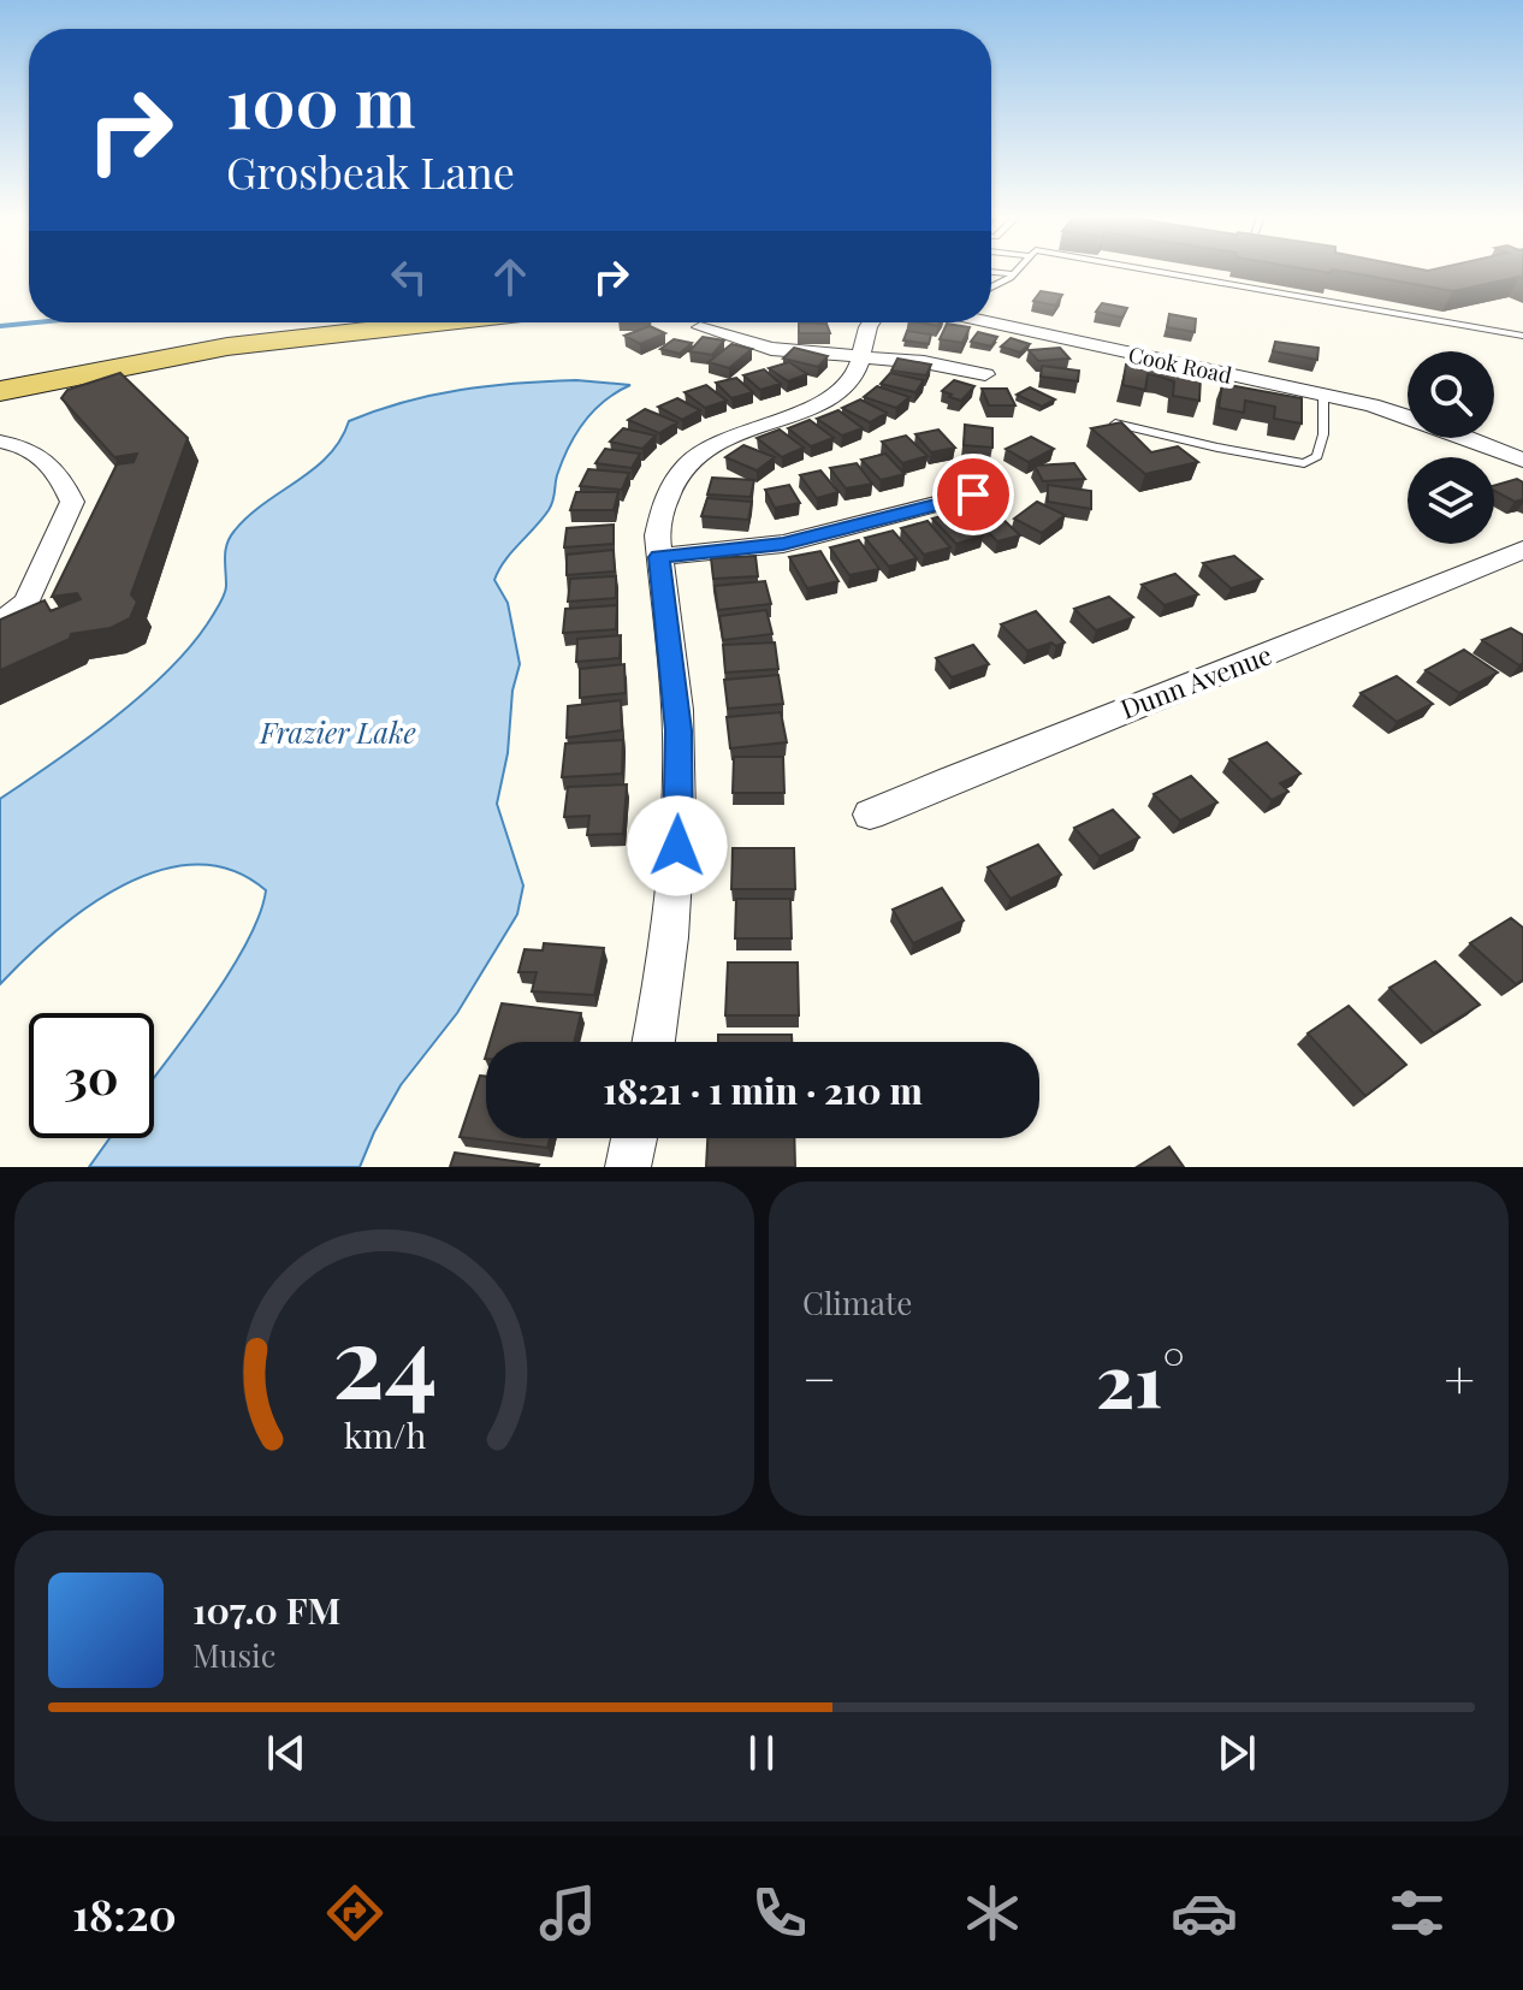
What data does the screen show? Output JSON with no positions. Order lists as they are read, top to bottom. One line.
{"streets":{"street":["Cook Road","Dunn Avenue"]},"water":["Frazier Lake"],"page":{"turn":["100 m","Grosbeak Lane"],"limit":"30","trip":"18:21 · 1 min · 210 m","tile":"Climate","heat":["−","21°","+"],"song":["107.0 FM","Music"],"tabs":"18:20","gauge":["24","km/h"]}}
